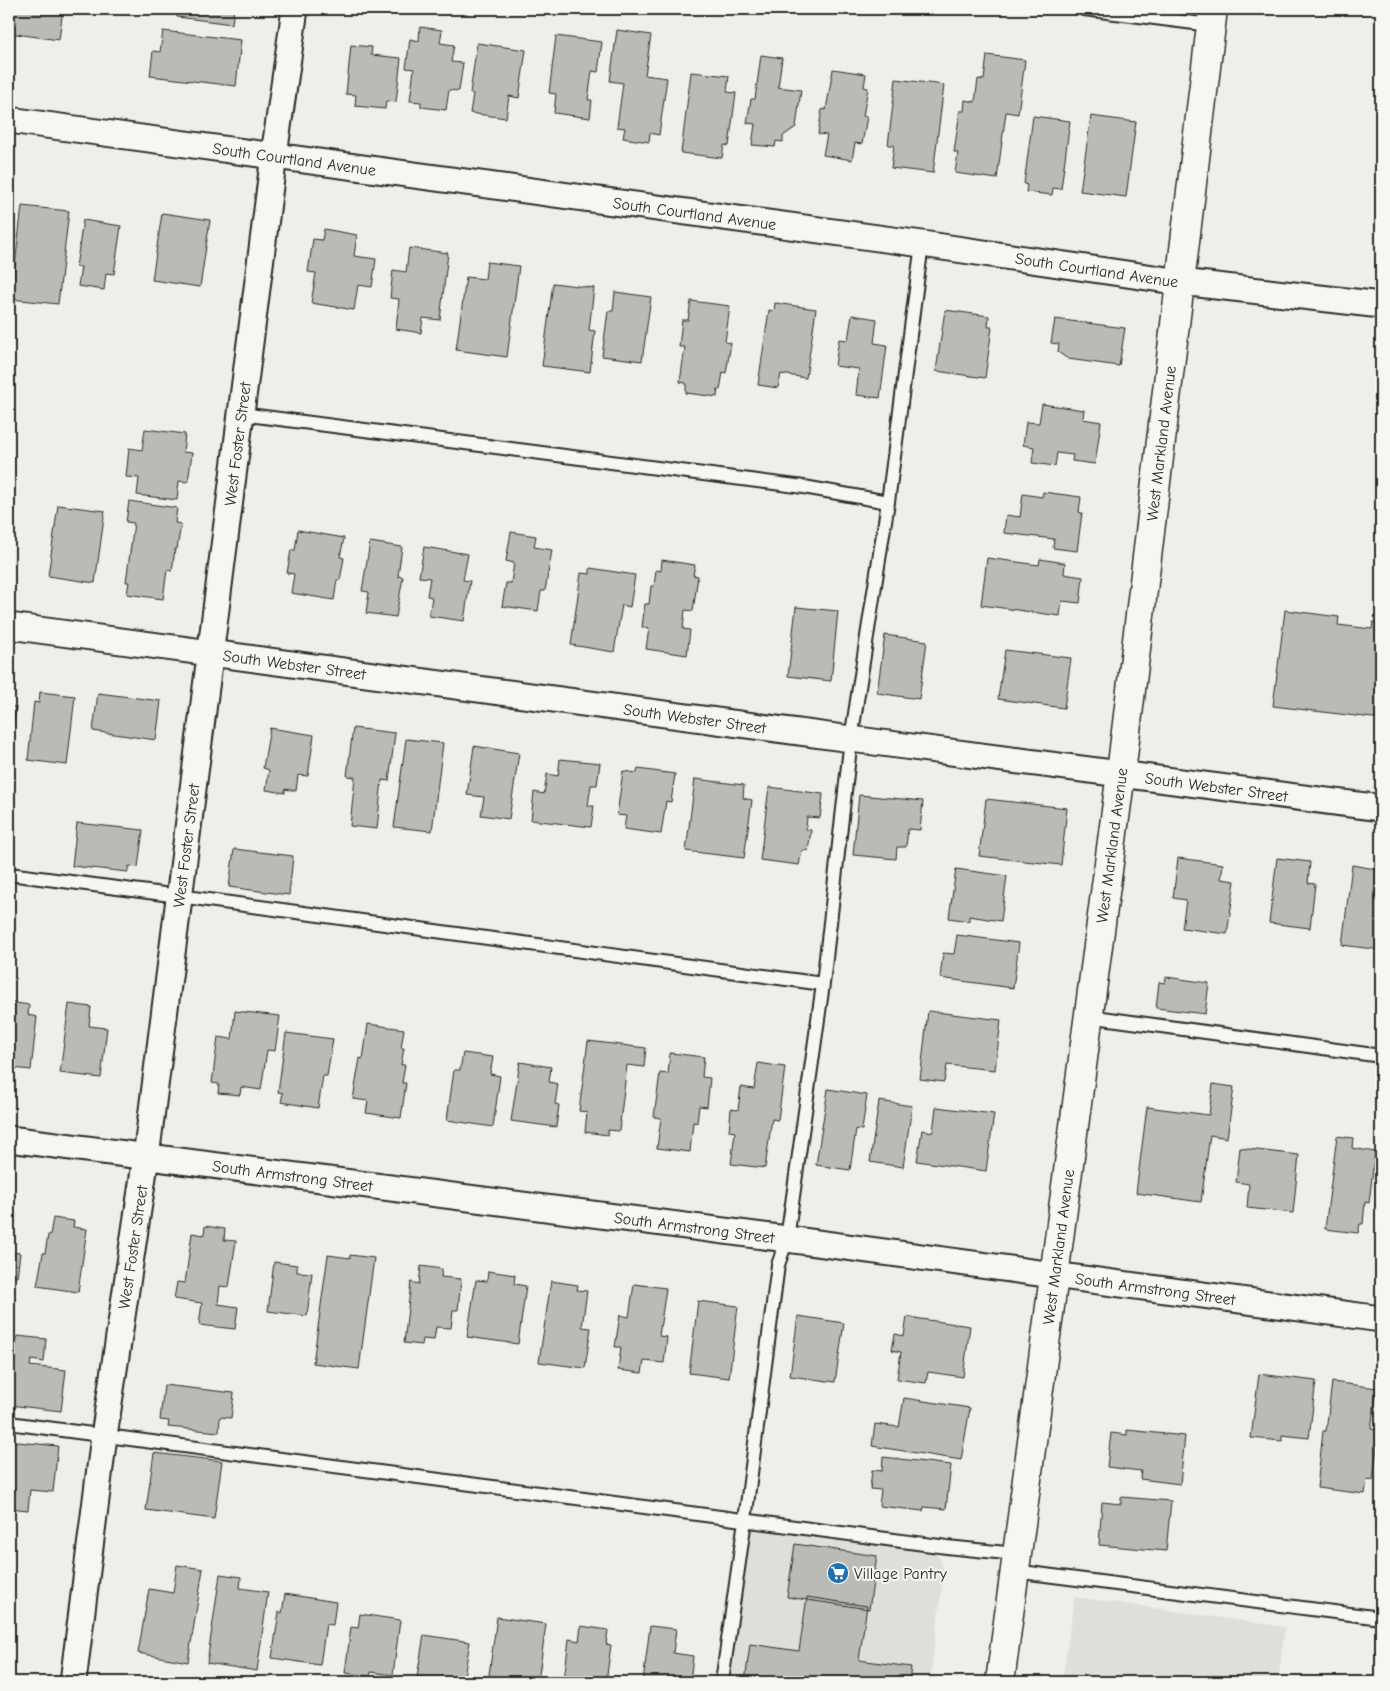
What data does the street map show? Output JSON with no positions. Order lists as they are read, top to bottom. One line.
{"streets":{"main road":["West Markland Avenue"],"street":["South Courtland Avenue","West Foster Street","South Webster Street","South Armstrong Street"]},"crossings":[["South Courtland Avenue","West Foster Street"],["South Courtland Avenue","West Markland Avenue"],["West Foster Street","South Webster Street"],["West Foster Street","South Armstrong Street"],["West Markland Avenue","South Webster Street"],["West Markland Avenue","South Armstrong Street"]],"places":{"supermarket":["Village Pantry"]}}
